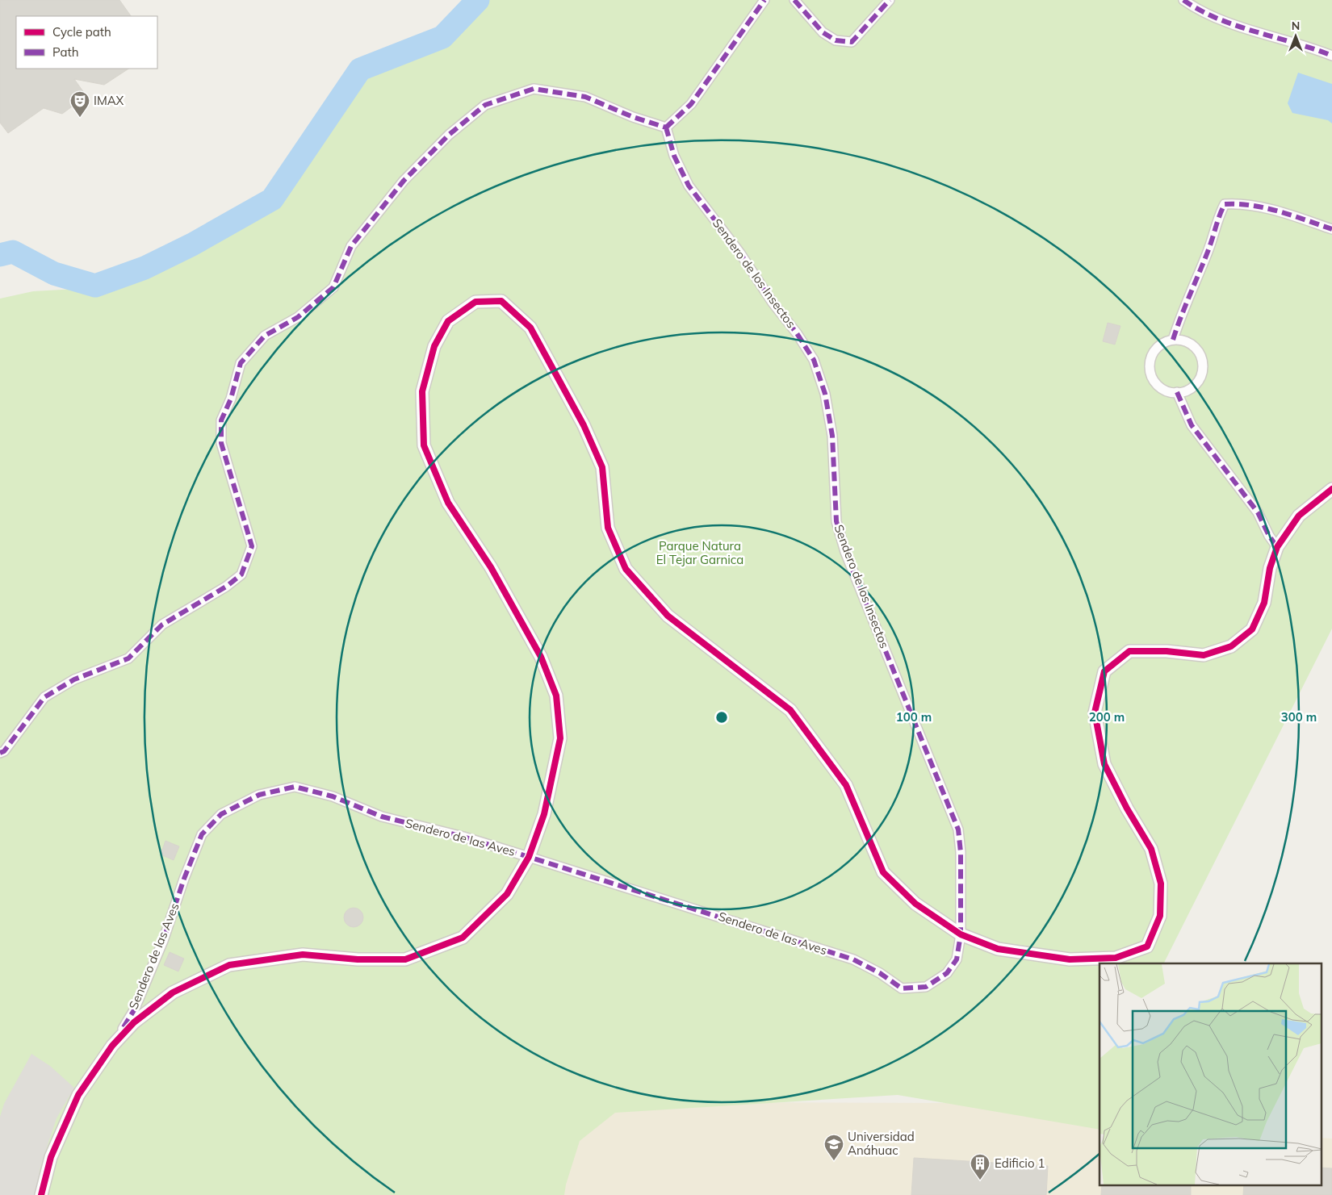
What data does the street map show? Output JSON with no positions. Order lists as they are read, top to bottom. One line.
{"streets":{"street":["Sendero de los Insectos","Sendero de las Aves"]},"crossings":[["Sendero de los Insectos","Sendero de las Aves"]],"parks":["Parque Natura El Tejar Garnica"],"places":{"theatre":["IMAX"],"school or university":["Universidad Anáhuac"],"building":["Edificio 1"]},"legend":["Cycle path","Path"],"north":"top","rings":["100 m","200 m","300 m"]}
